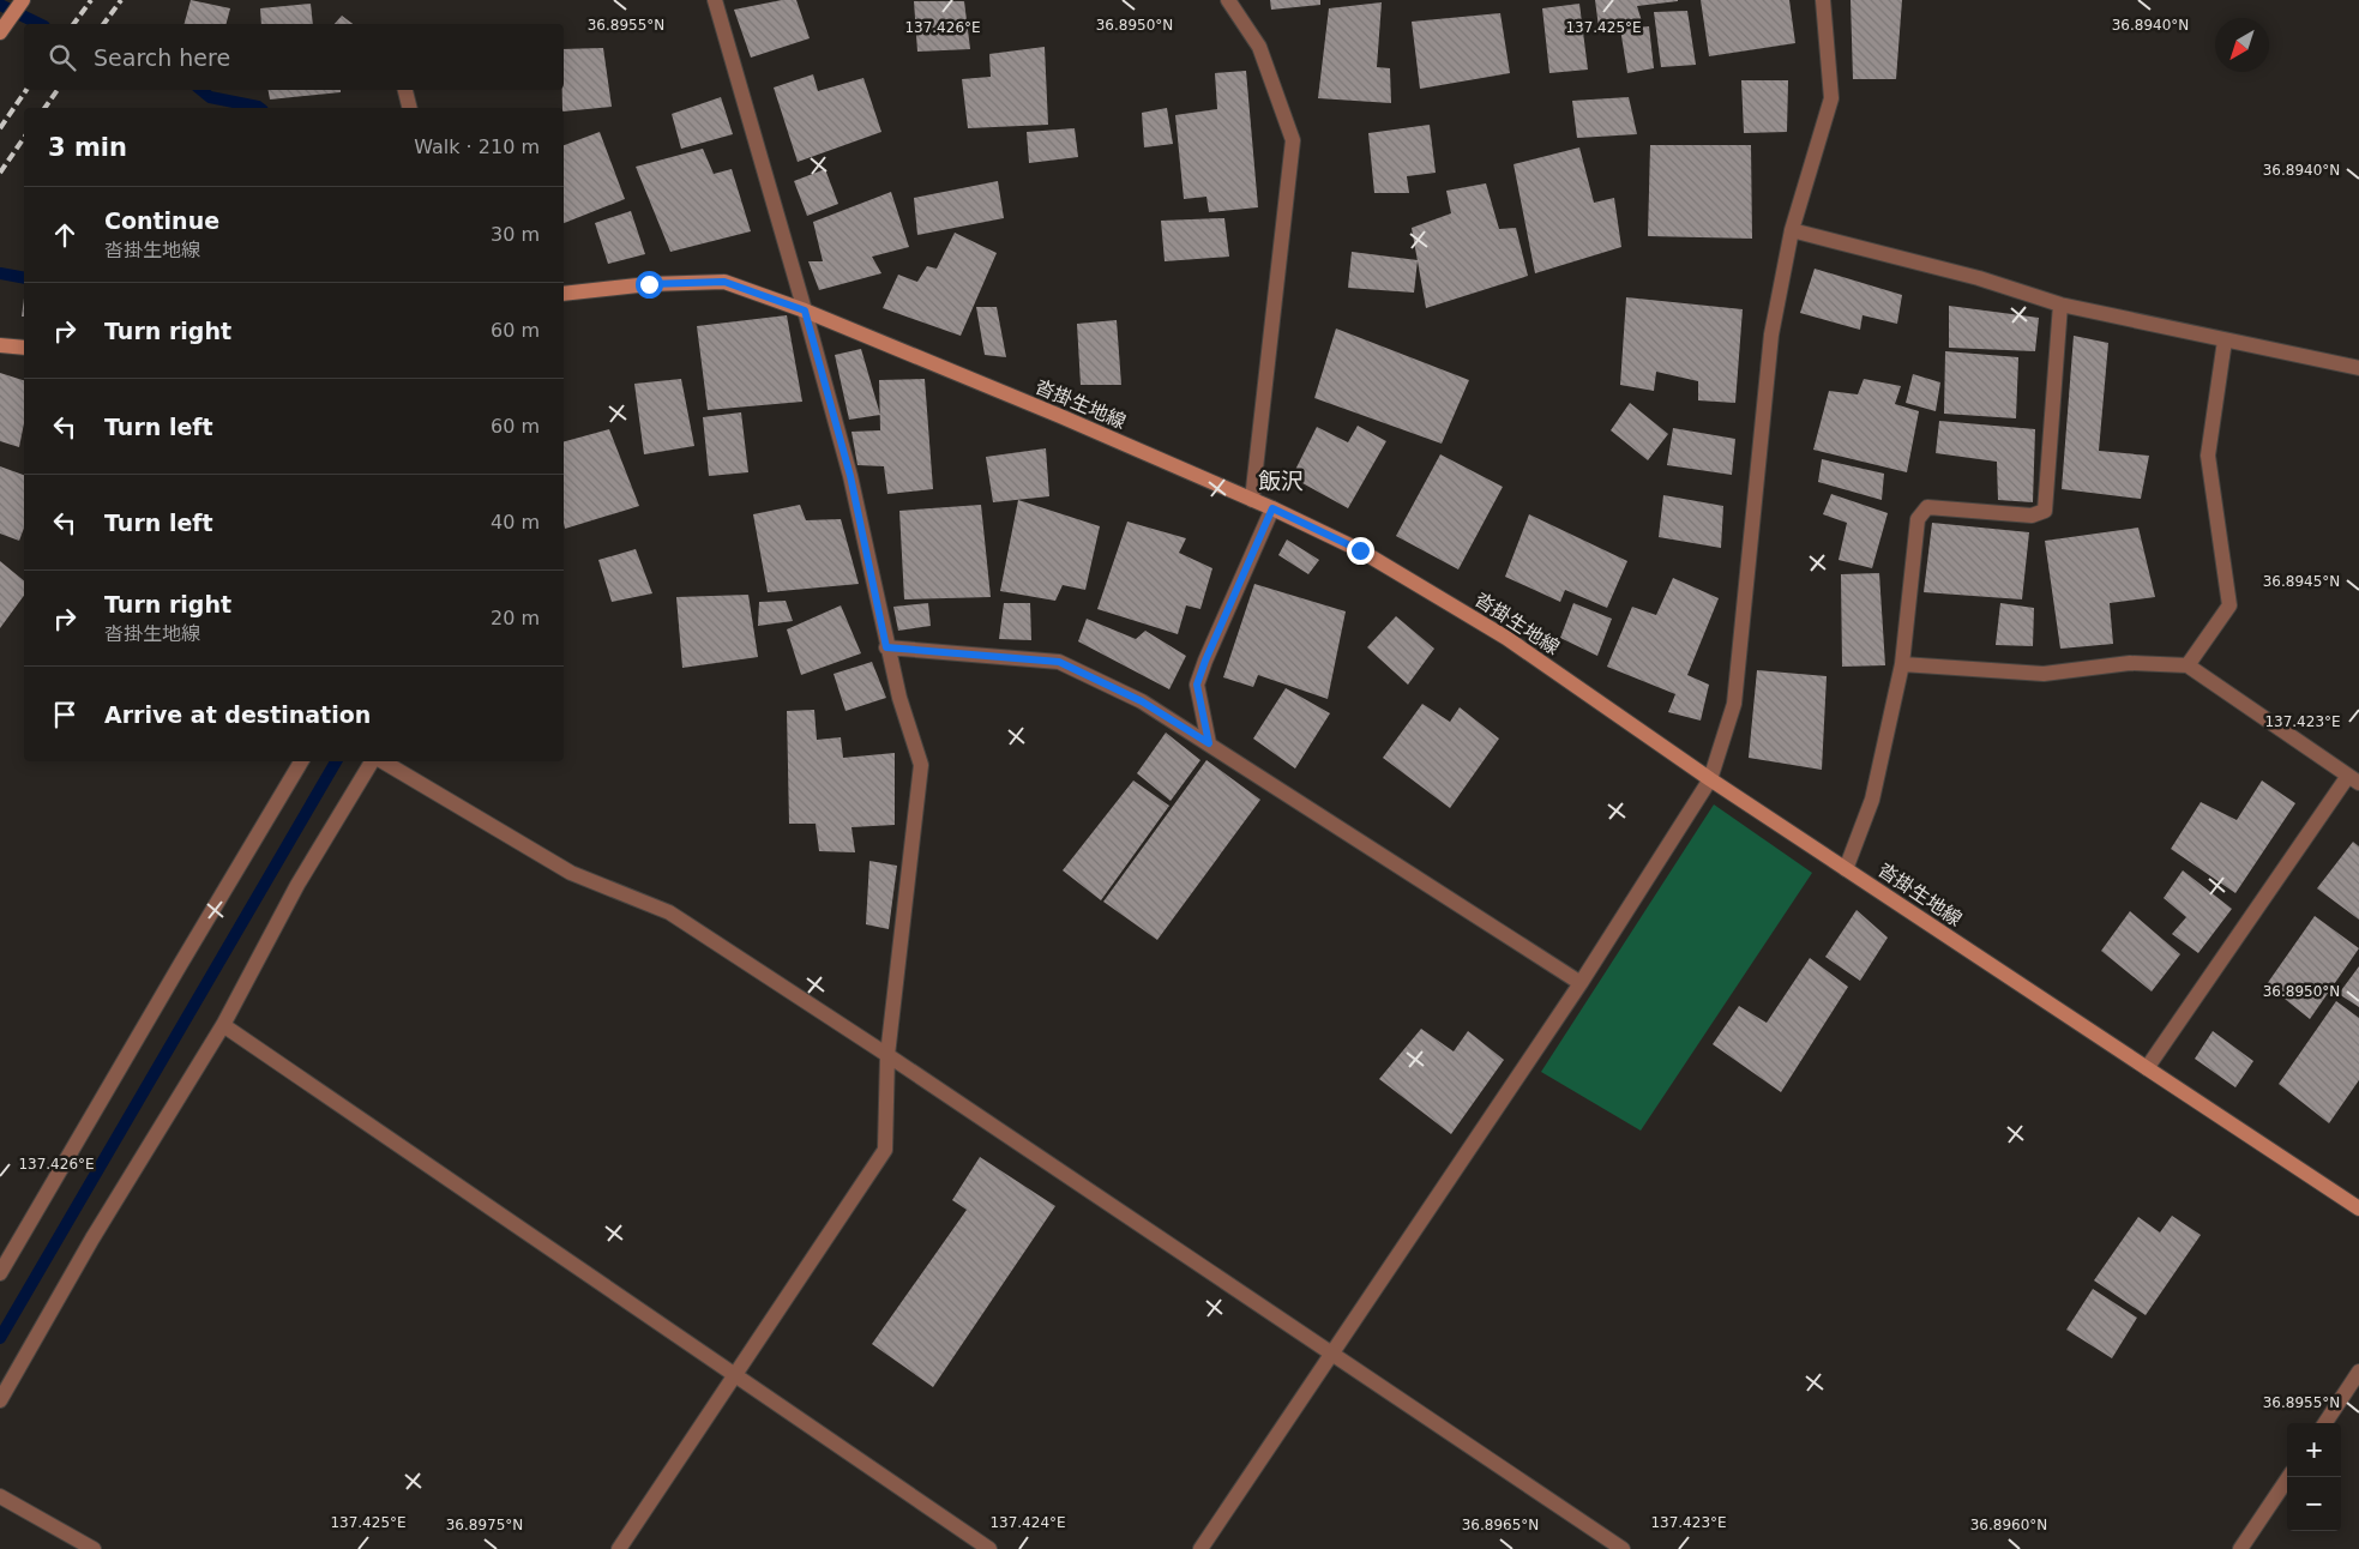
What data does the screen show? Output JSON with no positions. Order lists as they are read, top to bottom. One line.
{"streets":{"main road":["沓掛生地線"]},"districts":["飯沢"],"north":"bottom left","page":{"search":"Search here","heading":["3 min","Walk · 210 m"],"list":[["Continue","沓掛生地線","30 m"],["Turn right","60 m"],["Turn left","60 m"],["Turn left","40 m"],["Turn right","沓掛生地線","20 m"],"Arrive at destination"],"map_buttons":["+","−"]},"coordinates":["36.8955°N","36.8950°N","36.8940°N","137.426°E","137.425°E","36.8945°N","137.423°E","137.424°E","36.8975°N","36.8965°N","36.8960°N"]}
